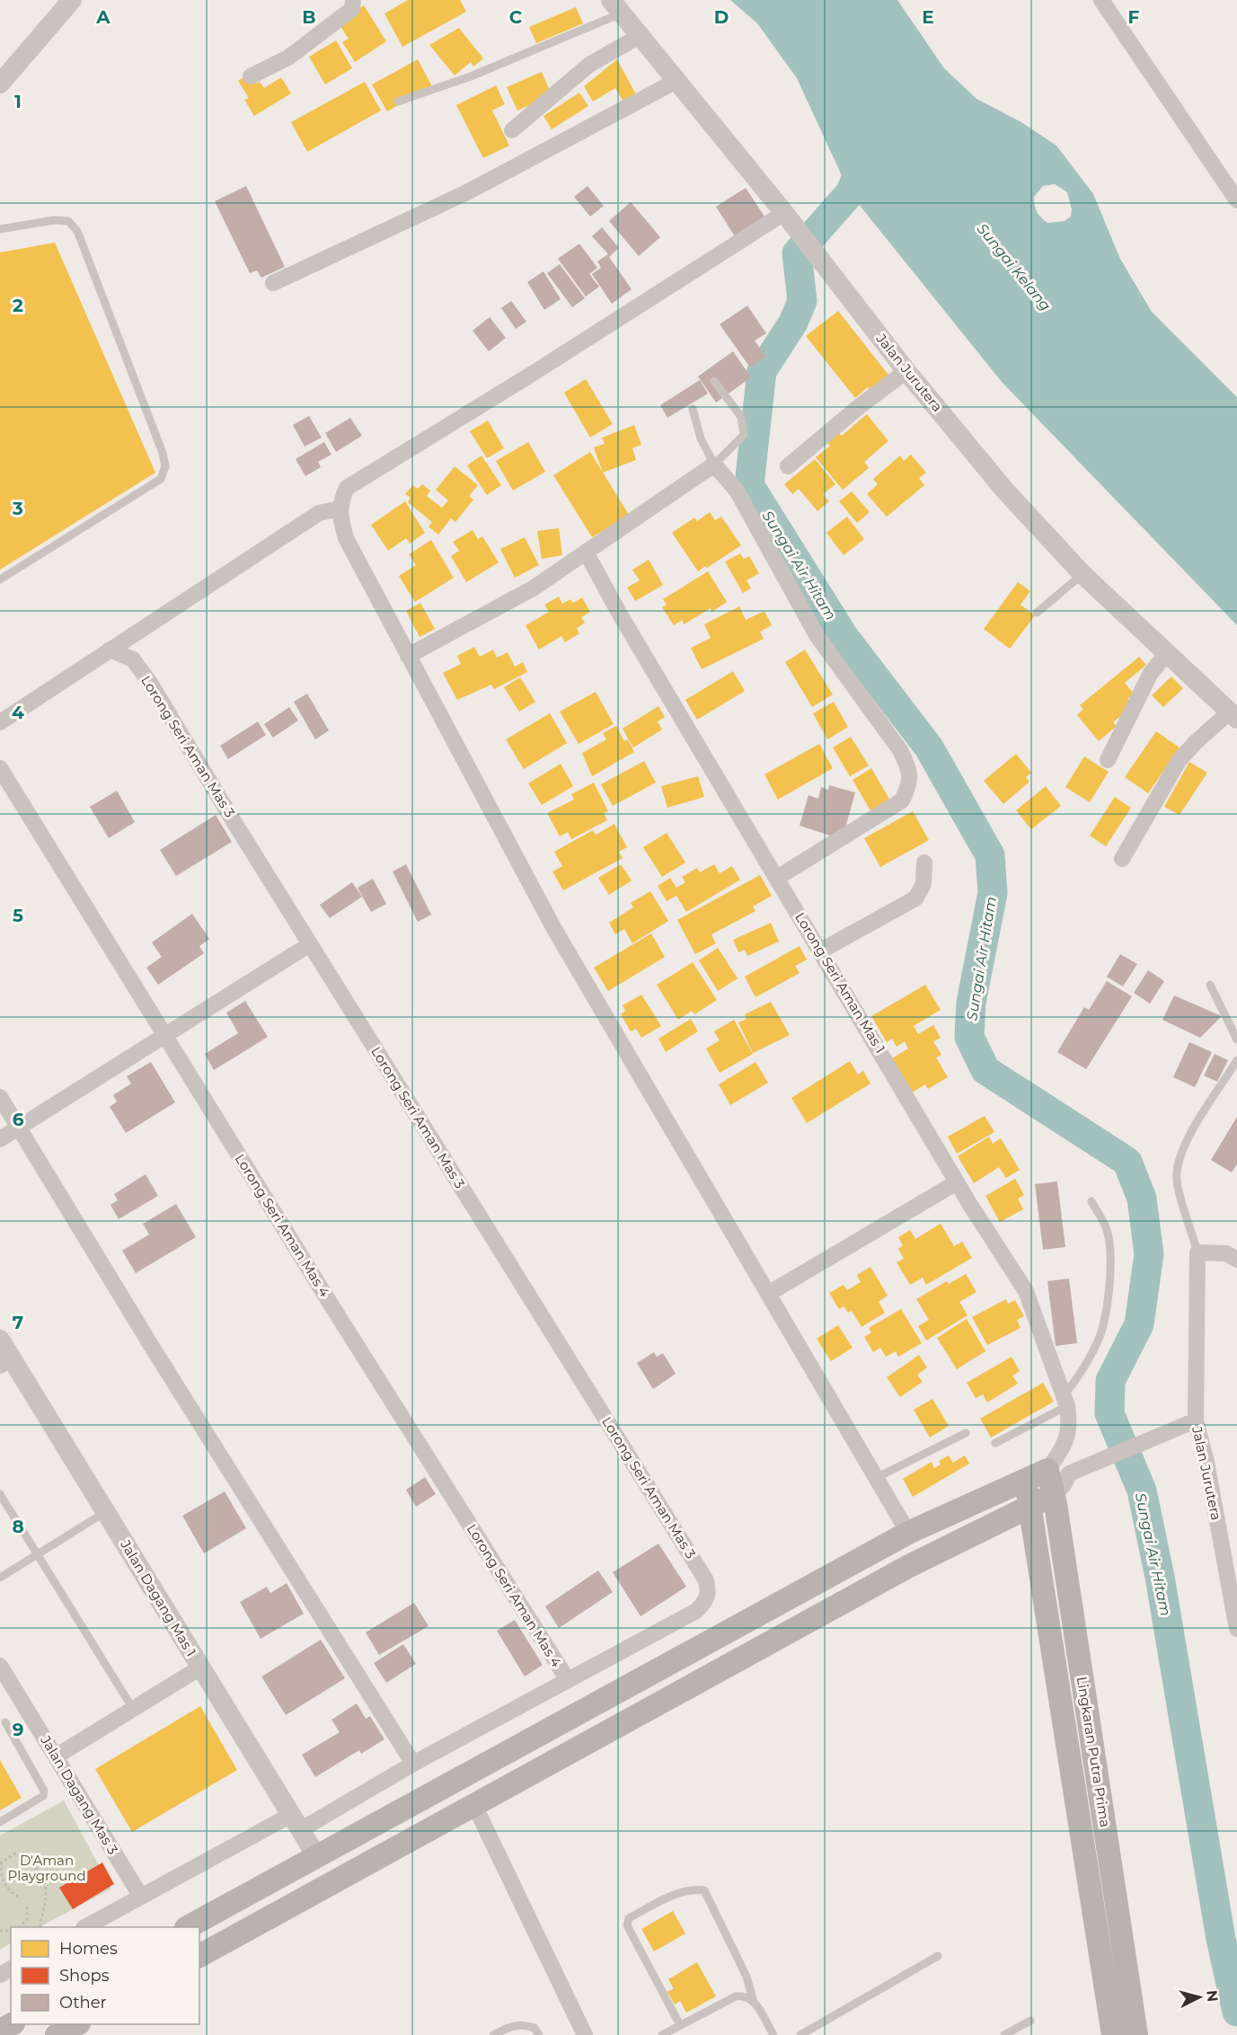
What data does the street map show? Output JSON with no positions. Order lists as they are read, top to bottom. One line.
{"streets":{"main road":["Lingkaran Putra Prima"],"street":["Jalan Jurutera","Lorong Seri Aman Mas 3","Lorong Seri Aman Mas 1","Lorong Seri Aman Mas 4","Jalan Dagang Mas 1","Jalan Dagang Mas 3"]},"crossings":[["Lorong Seri Aman Mas 3","Lorong Seri Aman Mas 4"],["Lorong Seri Aman Mas 1","Lingkaran Putra Prima"]],"water":["Sungai Kelang","Sungai Air Hitam"],"parks":["D'Aman Playground"],"legend":["Homes","Shops","Other"],"north":"right","grid":{"columns":["A","B","C","D","E","F"],"rows":["1","2","3","4","5","6","7","8","9"]}}
